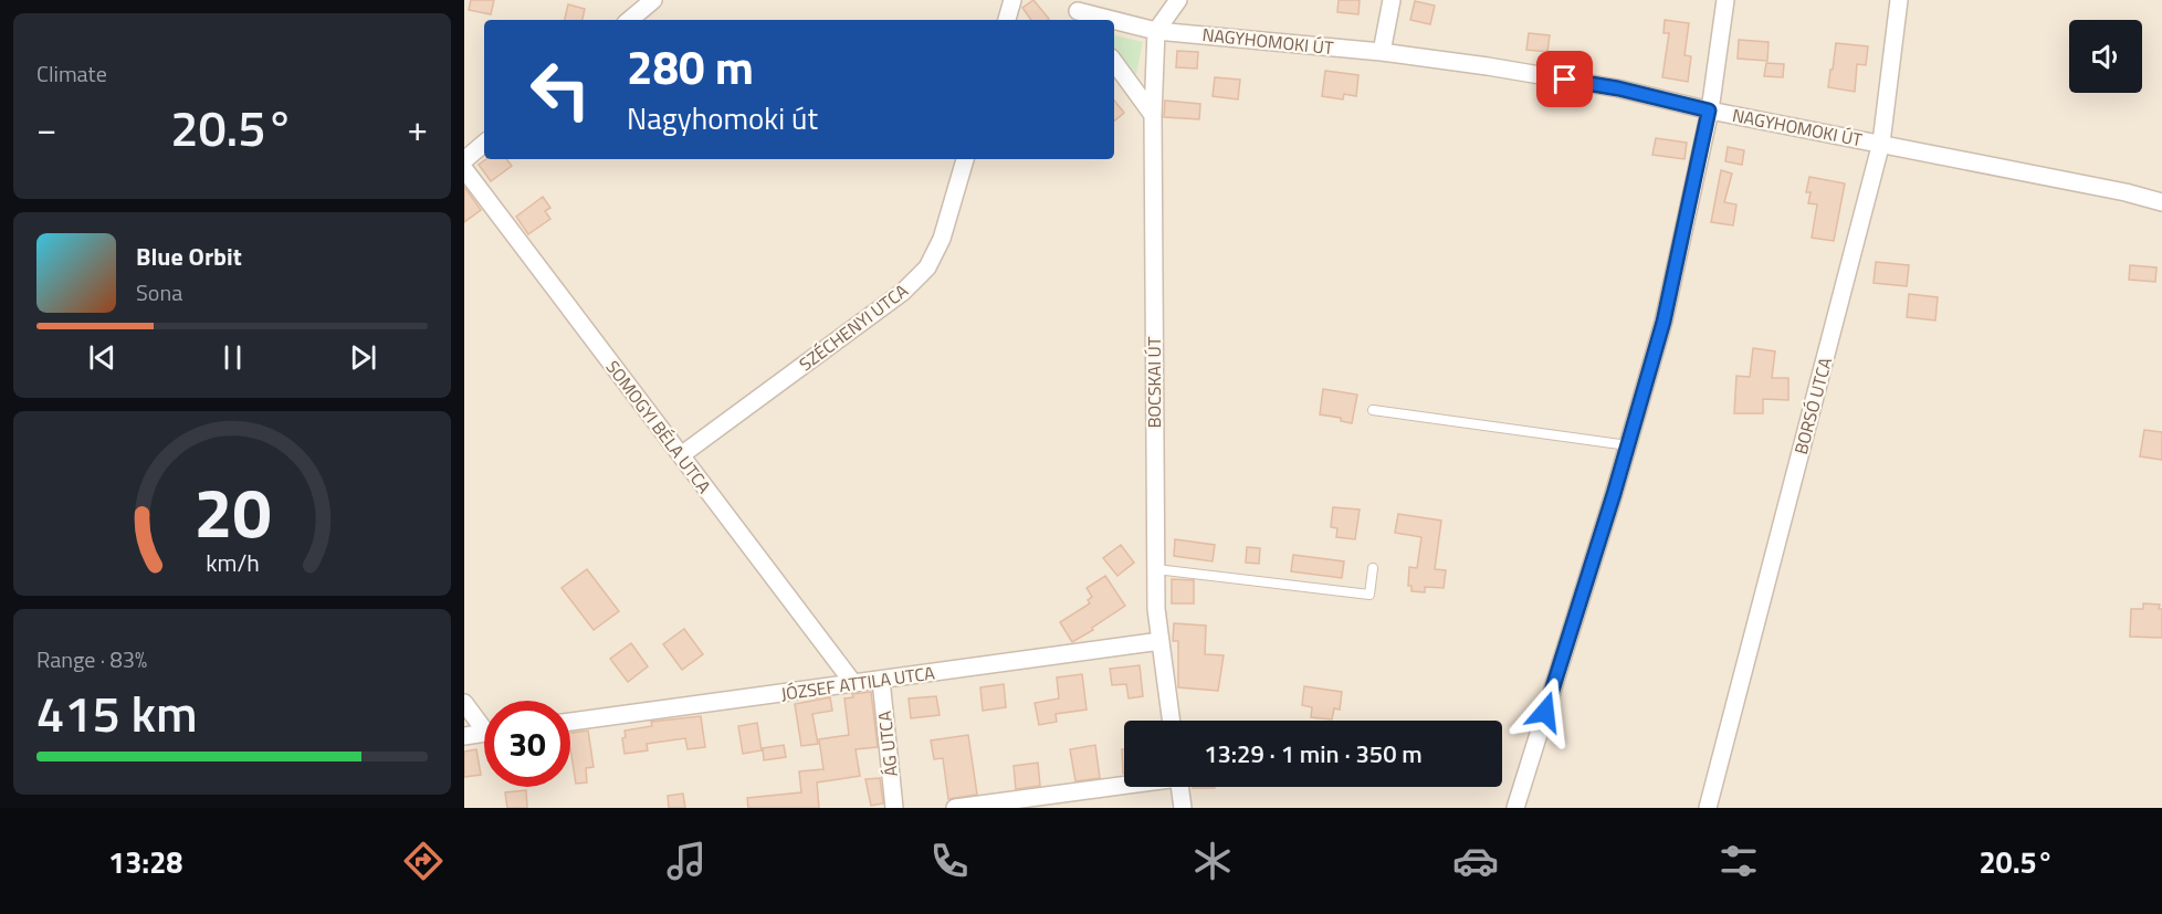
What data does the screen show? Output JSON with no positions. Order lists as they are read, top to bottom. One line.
{"streets":{"street":["NAGYHOMOKI ÚT","SZÉCHENYI UTCA","BOCSKAI ÚT","BORSÓ UTCA","SOMOGYI BÉLA UTCA","JÓZSEF ATTILA UTCA","ÁG UTCA"]},"crossings":[["NAGYHOMOKI ÚT","BOCSKAI ÚT"],["NAGYHOMOKI ÚT","BORSÓ UTCA"],["SZÉCHENYI UTCA","SOMOGYI BÉLA UTCA"],["BOCSKAI ÚT","JÓZSEF ATTILA UTCA"],["SOMOGYI BÉLA UTCA","JÓZSEF ATTILA UTCA"],["JÓZSEF ATTILA UTCA","ÁG UTCA"]],"page":{"tile":["Climate",["Range · 83%","415 km"]],"turn":["280 m","Nagyhomoki út"],"heat":["−","20.5°","+"],"song":["Blue Orbit","Sona"],"limit":"30","trip":"13:29 · 1 min · 350 m","tabs":["13:28","20.5°"],"gauge":["20","km/h"]}}
